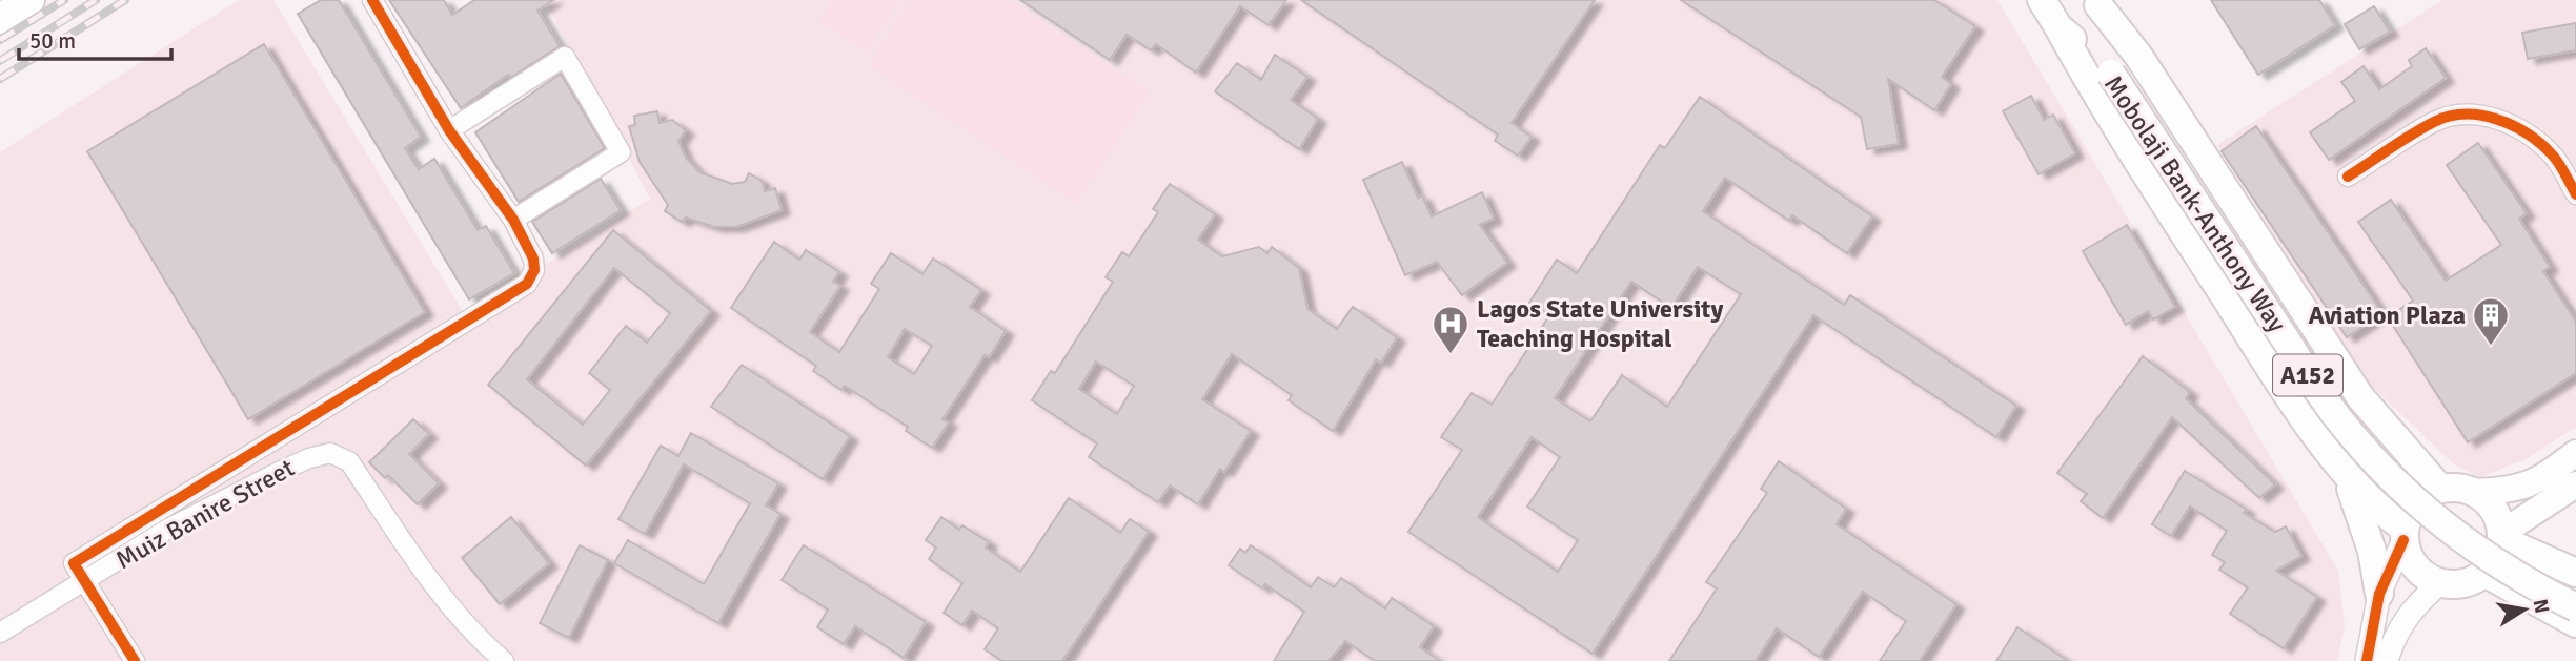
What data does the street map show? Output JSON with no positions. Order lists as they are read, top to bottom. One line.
{"streets":{"main road":["Mobolaji Bank-Anthony Way","A152"],"street":["Muiz Banire Street"]},"places":{"building":["Aviation Plaza"],"hospital":["Lagos State University Teaching Hospital"]},"scale_bar":"50 m","north":"right"}
